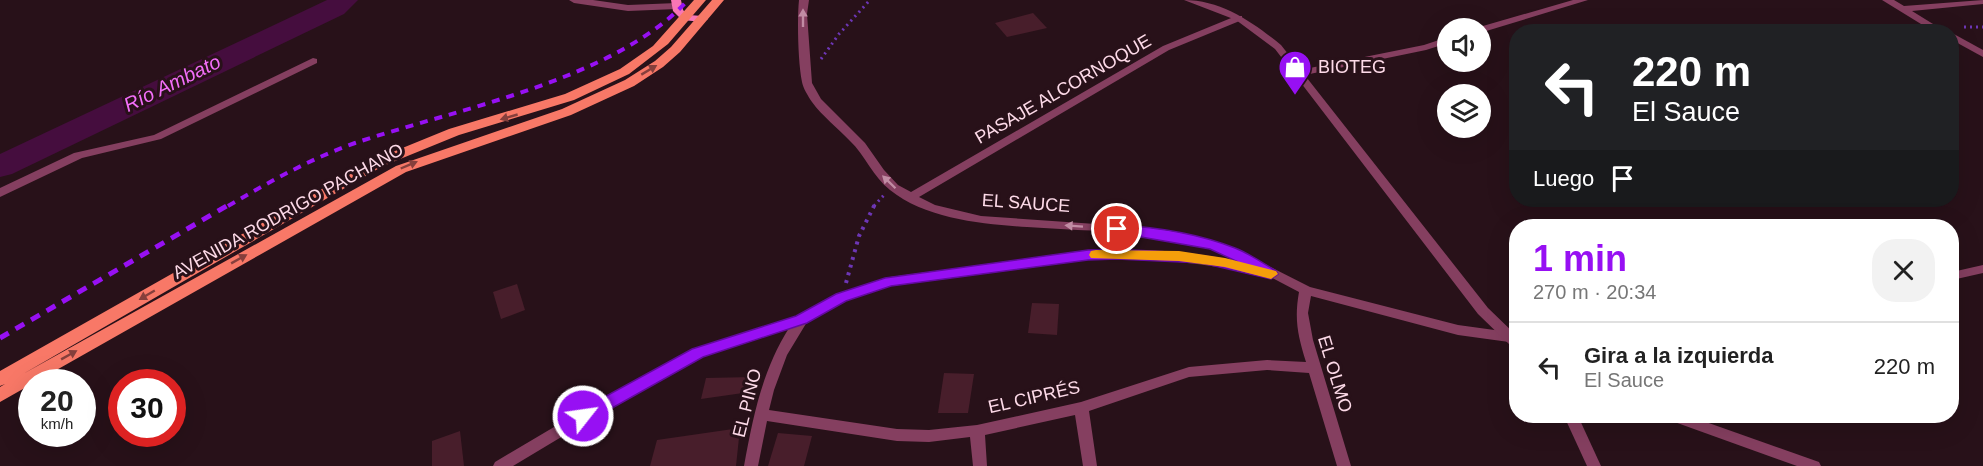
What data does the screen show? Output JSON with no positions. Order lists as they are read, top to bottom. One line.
{"streets":{"main road":["AVENIDA RODRIGO PACHANO"],"street":["PASAJE ALCORNOQUE","EL SAUCE","EL OLMO","EL CIPRÉS","EL PINO"]},"crossings":[["PASAJE ALCORNOQUE","EL SAUCE"],["EL SAUCE","EL OLMO"],["EL OLMO","EL CIPRÉS"],["EL CIPRÉS","EL PINO"]],"one_way":["EL SAUCE"],"water":["Río Ambato"],"places":{"shop":["BIOTEG"]},"page":{"turn":["220 m","El Sauce"],"then":"Luego","heading":["1 min","270 m · 20:34"],"list":[{"name":"Gira a la izquierda","note":"El Sauce","value":"220 m"}],"speed":"20 km/h","limit":"30"}}
